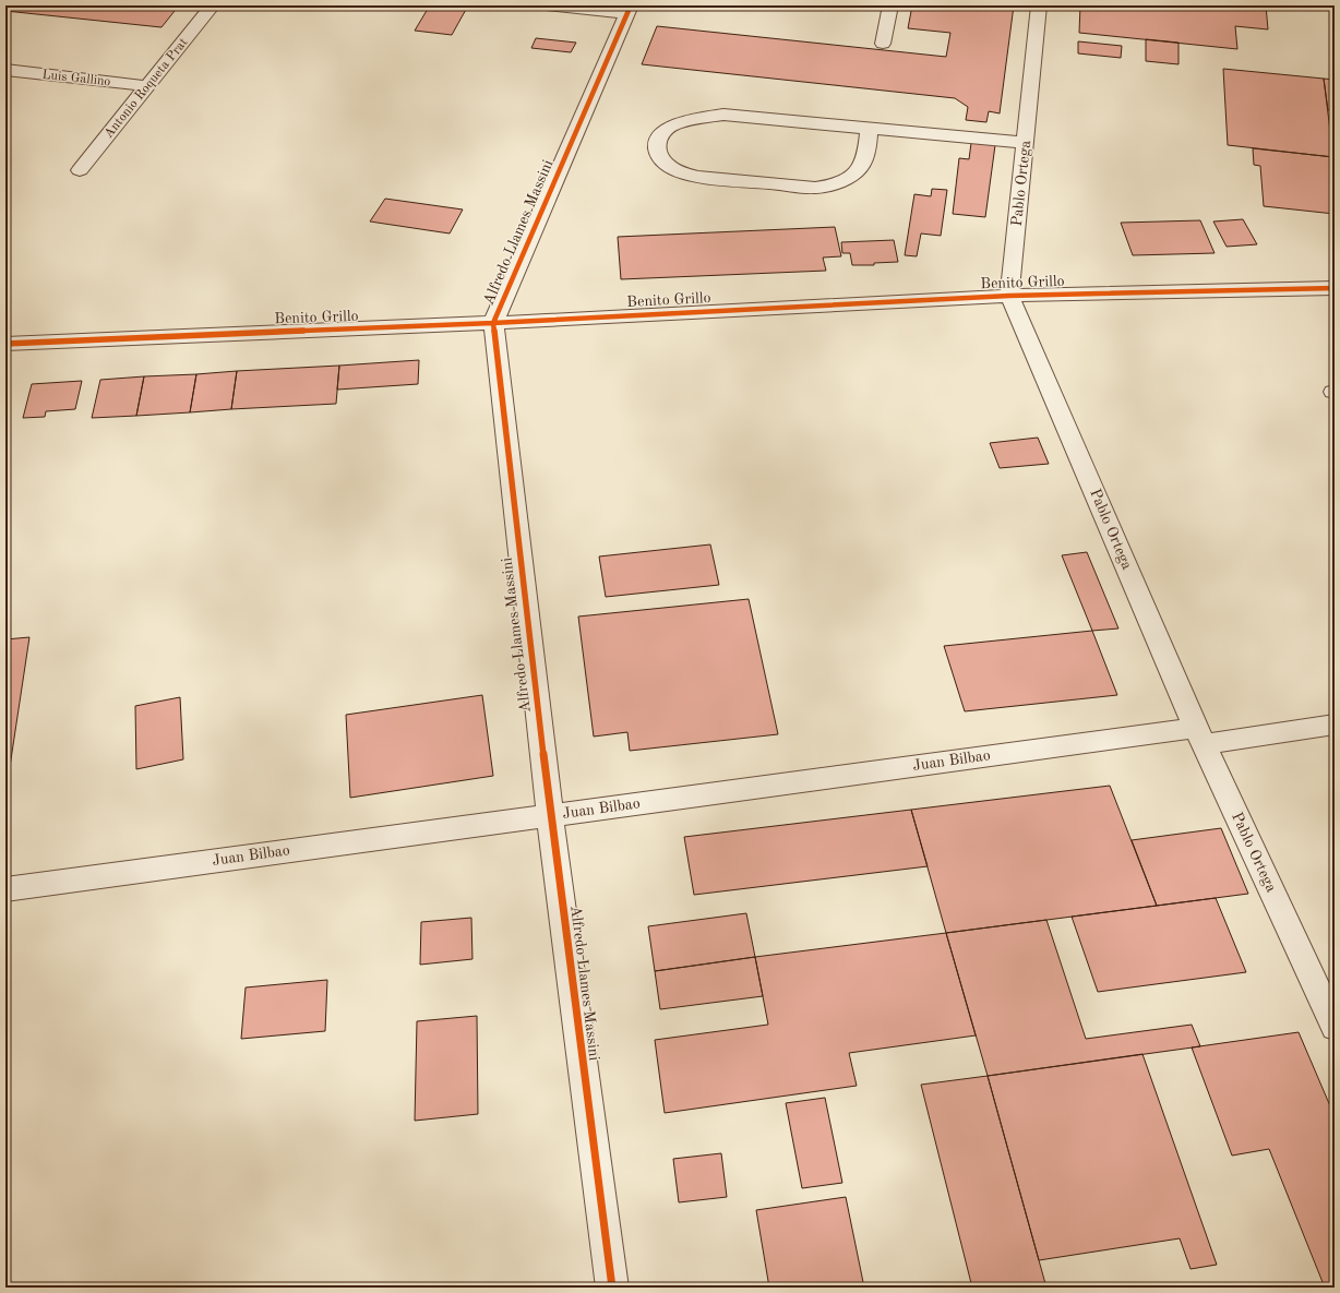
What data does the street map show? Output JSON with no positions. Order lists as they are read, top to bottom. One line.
{"streets":{"street":["Luis Gallino","Antonio Roqueta Prat","Pablo Ortega","Alfredo Llames Massini","Benito Grillo","Juan Bilbao"]},"crossings":[["Luis Gallino","Antonio Roqueta Prat"],["Pablo Ortega","Benito Grillo"],["Pablo Ortega","Juan Bilbao"],["Alfredo Llames Massini","Benito Grillo"],["Alfredo Llames Massini","Juan Bilbao"]]}
